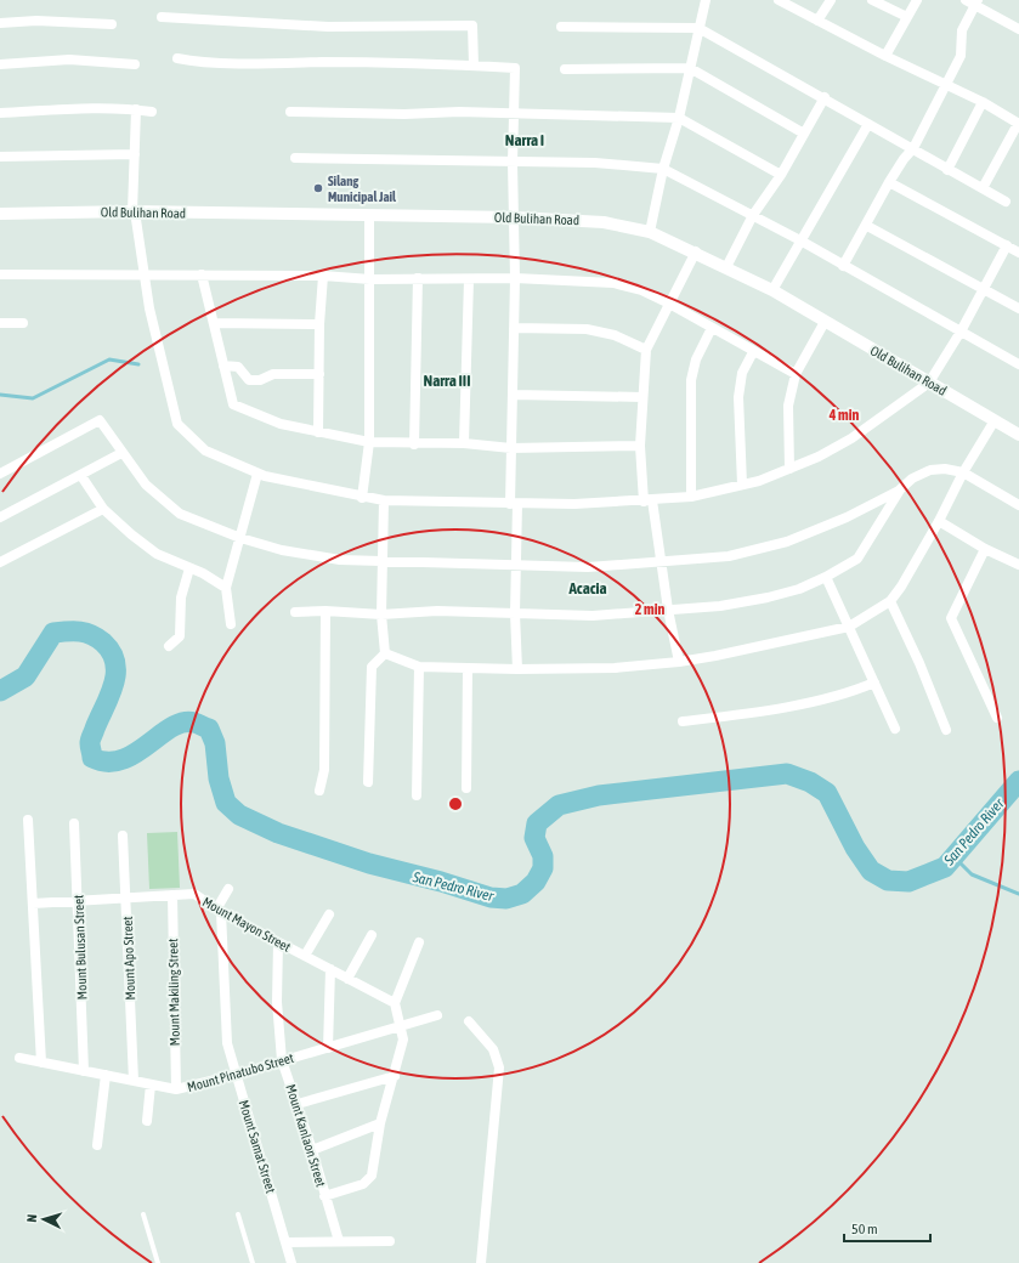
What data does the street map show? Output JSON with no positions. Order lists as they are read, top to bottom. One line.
{"streets":{"street":["Old Bulihan Road","Mount Mayon Street","Mount Bulusan Street","Mount Apo Street","Mount Makiling Street","Mount Pinatubo Street","Mount Kanlaon Street","Mount Samat Street"]},"crossings":[["Mount Mayon Street","Mount Bulusan Street"],["Mount Mayon Street","Mount Apo Street"],["Mount Mayon Street","Mount Makiling Street"],["Mount Mayon Street","Mount Kanlaon Street"],["Mount Mayon Street","Mount Samat Street"],["Mount Bulusan Street","Mount Pinatubo Street"],["Mount Apo Street","Mount Pinatubo Street"],["Mount Makiling Street","Mount Pinatubo Street"],["Mount Pinatubo Street","Mount Kanlaon Street"],["Mount Pinatubo Street","Mount Samat Street"]],"districts":["Narra I","Narra III","Acacia"],"water":["San Pedro River"],"places":["Silang Municipal Jail"],"scale_bar":"50 m","north":"left","rings":["4 min","2 min"]}
